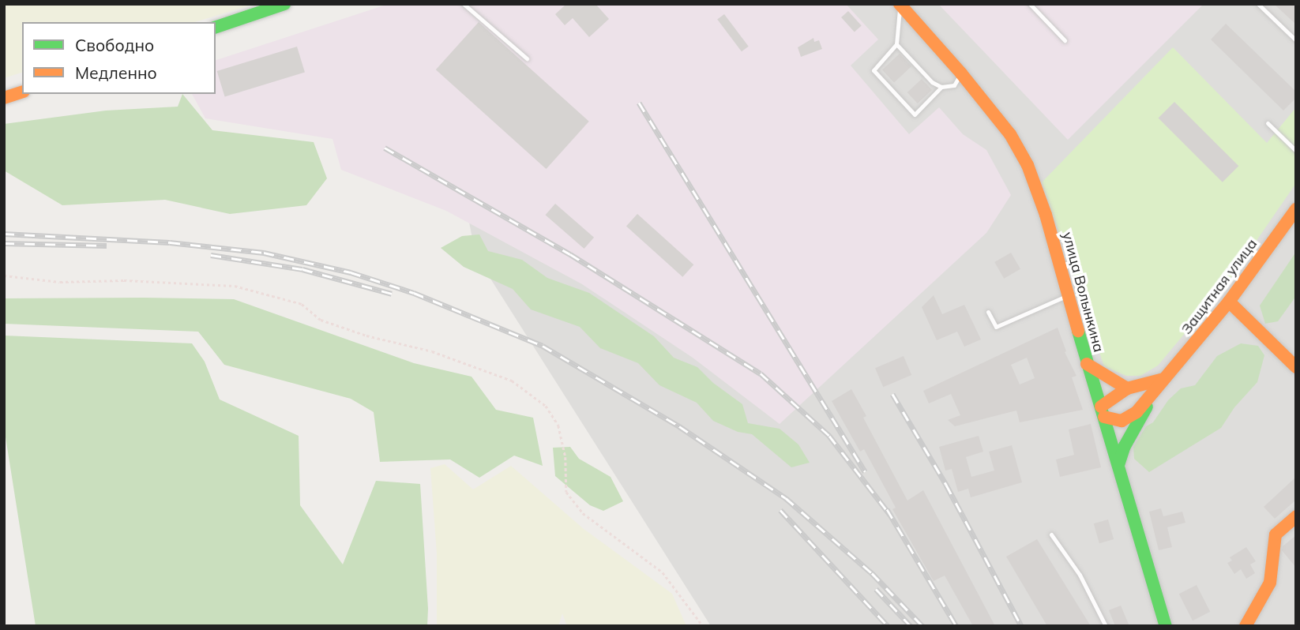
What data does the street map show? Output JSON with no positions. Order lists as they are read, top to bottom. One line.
{"streets":{"street":["Защитная улица","улица Волынкина"]},"legend":["Свободно","Медленно"]}
